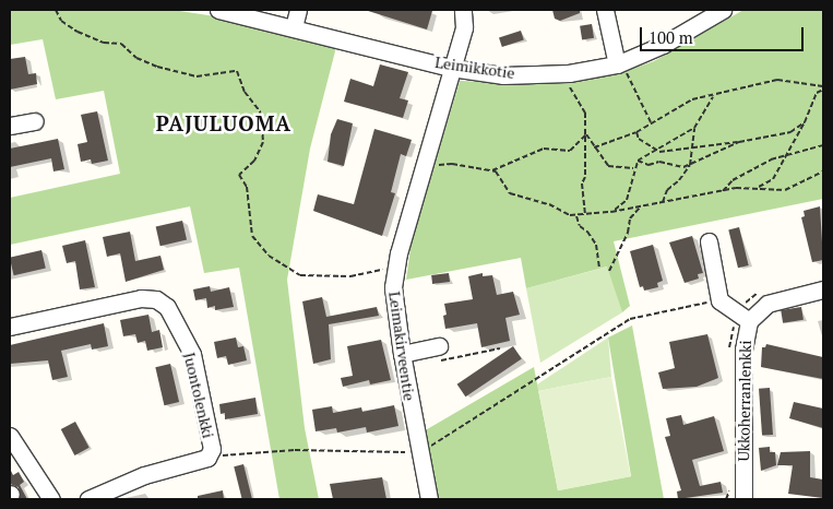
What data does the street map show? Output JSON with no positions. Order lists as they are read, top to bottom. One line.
{"streets":{"street":["Leimikkotie","Leimakirveentie","Juontolenkki","Ukkoherranlenkki"]},"crossings":[["Leimikkotie","Leimakirveentie"]],"districts":["PAJULUOMA"],"scale_bar":"100 m"}
